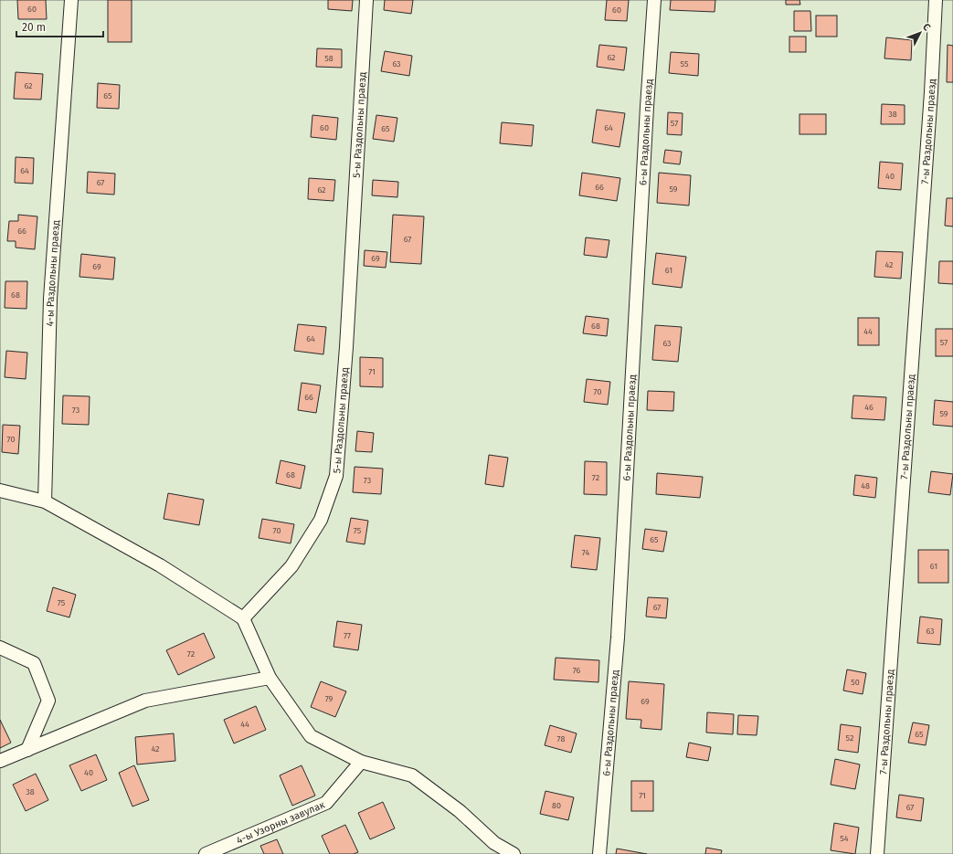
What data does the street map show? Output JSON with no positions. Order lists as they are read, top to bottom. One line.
{"streets":{"lane":["5-ы Раздольны праезд","6-ы Раздольны праезд","7-ы Раздольны праезд","4-ы Раздольны праезд","4-ы Узорны завулак"]},"house_numbers":["60","60","62","58","63","55","62","65","38","57","60","64","65","64","40","67","66","59","62","66","67","69","42","69","61","68","68","44","64","57","63","71","70","66","46","73","59","70","68","72","73","48","70","75","65","74","61","75","67","63","77","72","76","50","79","69","44","65","52","78","42","40","38","71","80","67","54"],"scale_bar":"20 m","north":"top right"}
